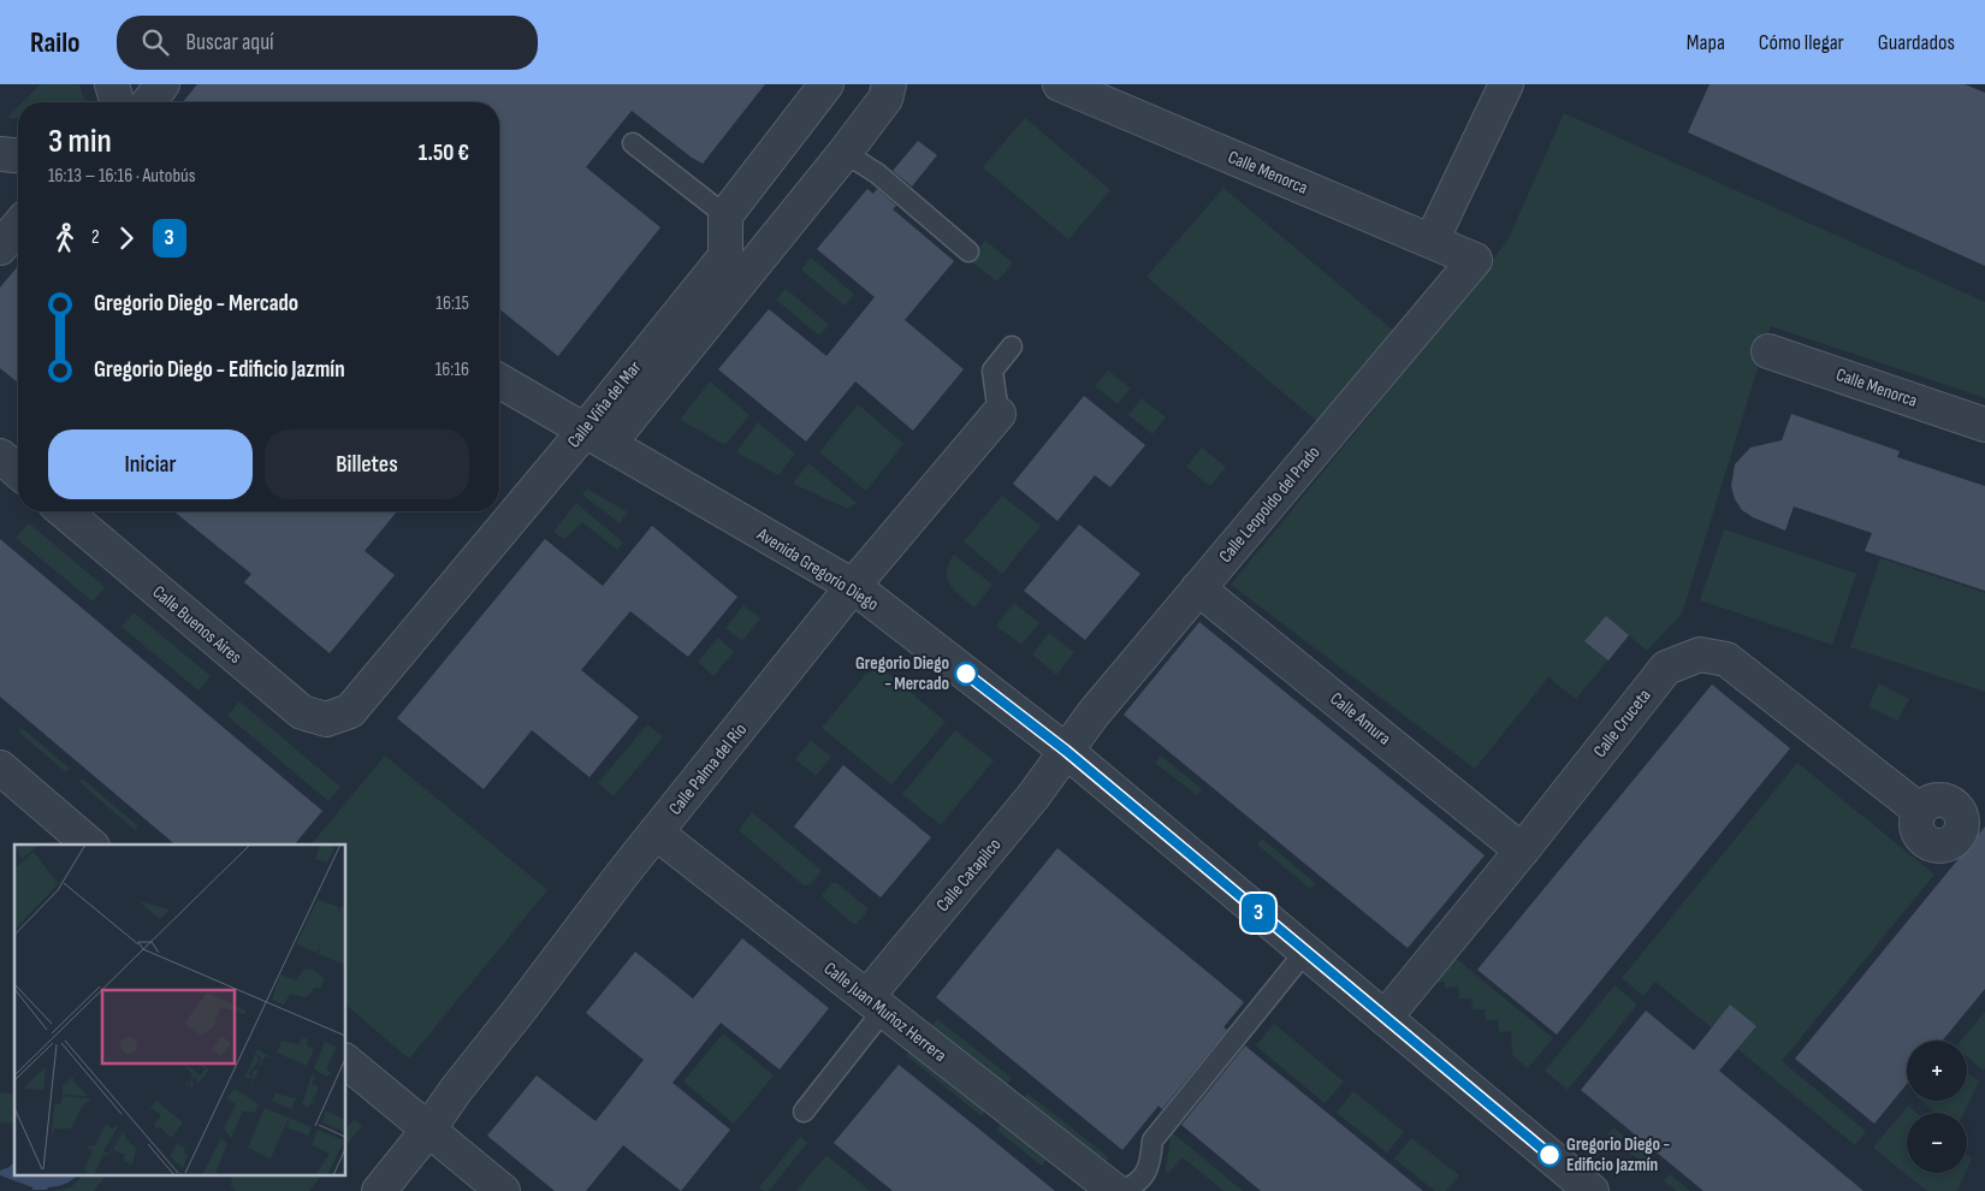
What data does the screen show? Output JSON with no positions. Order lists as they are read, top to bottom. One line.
{"streets":{"street":["Calle Menorca","Calle Viña del Mar","Calle Leopoldo del Prado","Avenida Gregorio Diego","Calle Buenos Aires","Calle Amura","Calle Cruceta","Calle Palma del Río","Calle Catapilco","Calle Juan Muñoz Herrera"]},"crossings":[["Calle Menorca","Calle Leopoldo del Prado"],["Calle Viña del Mar","Avenida Gregorio Diego"],["Calle Viña del Mar","Calle Buenos Aires"],["Calle Leopoldo del Prado","Avenida Gregorio Diego"],["Calle Leopoldo del Prado","Calle Amura"],["Calle Leopoldo del Prado","Calle Catapilco"],["Avenida Gregorio Diego","Calle Cruceta"],["Avenida Gregorio Diego","Calle Palma del Río"],["Avenida Gregorio Diego","Calle Catapilco"],["Calle Amura","Calle Cruceta"],["Calle Palma del Río","Calle Juan Muñoz Herrera"],["Calle Catapilco","Calle Juan Muñoz Herrera"]],"places":["Gregorio Diego - Mercado","Gregorio Diego - Edificio Jazmín"],"lines":["bus line 3"],"page":{"header":"Railo","search":"Buscar aquí","nav":["Mapa","Cómo llegar","Guardados"],"on_map":"3","heading":["3 min","16:13 – 16:16 · Autobús","1.50 €"],"legs":["2","3"],"list":[{"name":"Gregorio Diego - Mercado","value":"16:15"},{"name":"Gregorio Diego - Edificio Jazmín","value":"16:16"}],"buttons":["Iniciar","Billetes"],"map_buttons":["+","−"]}}
